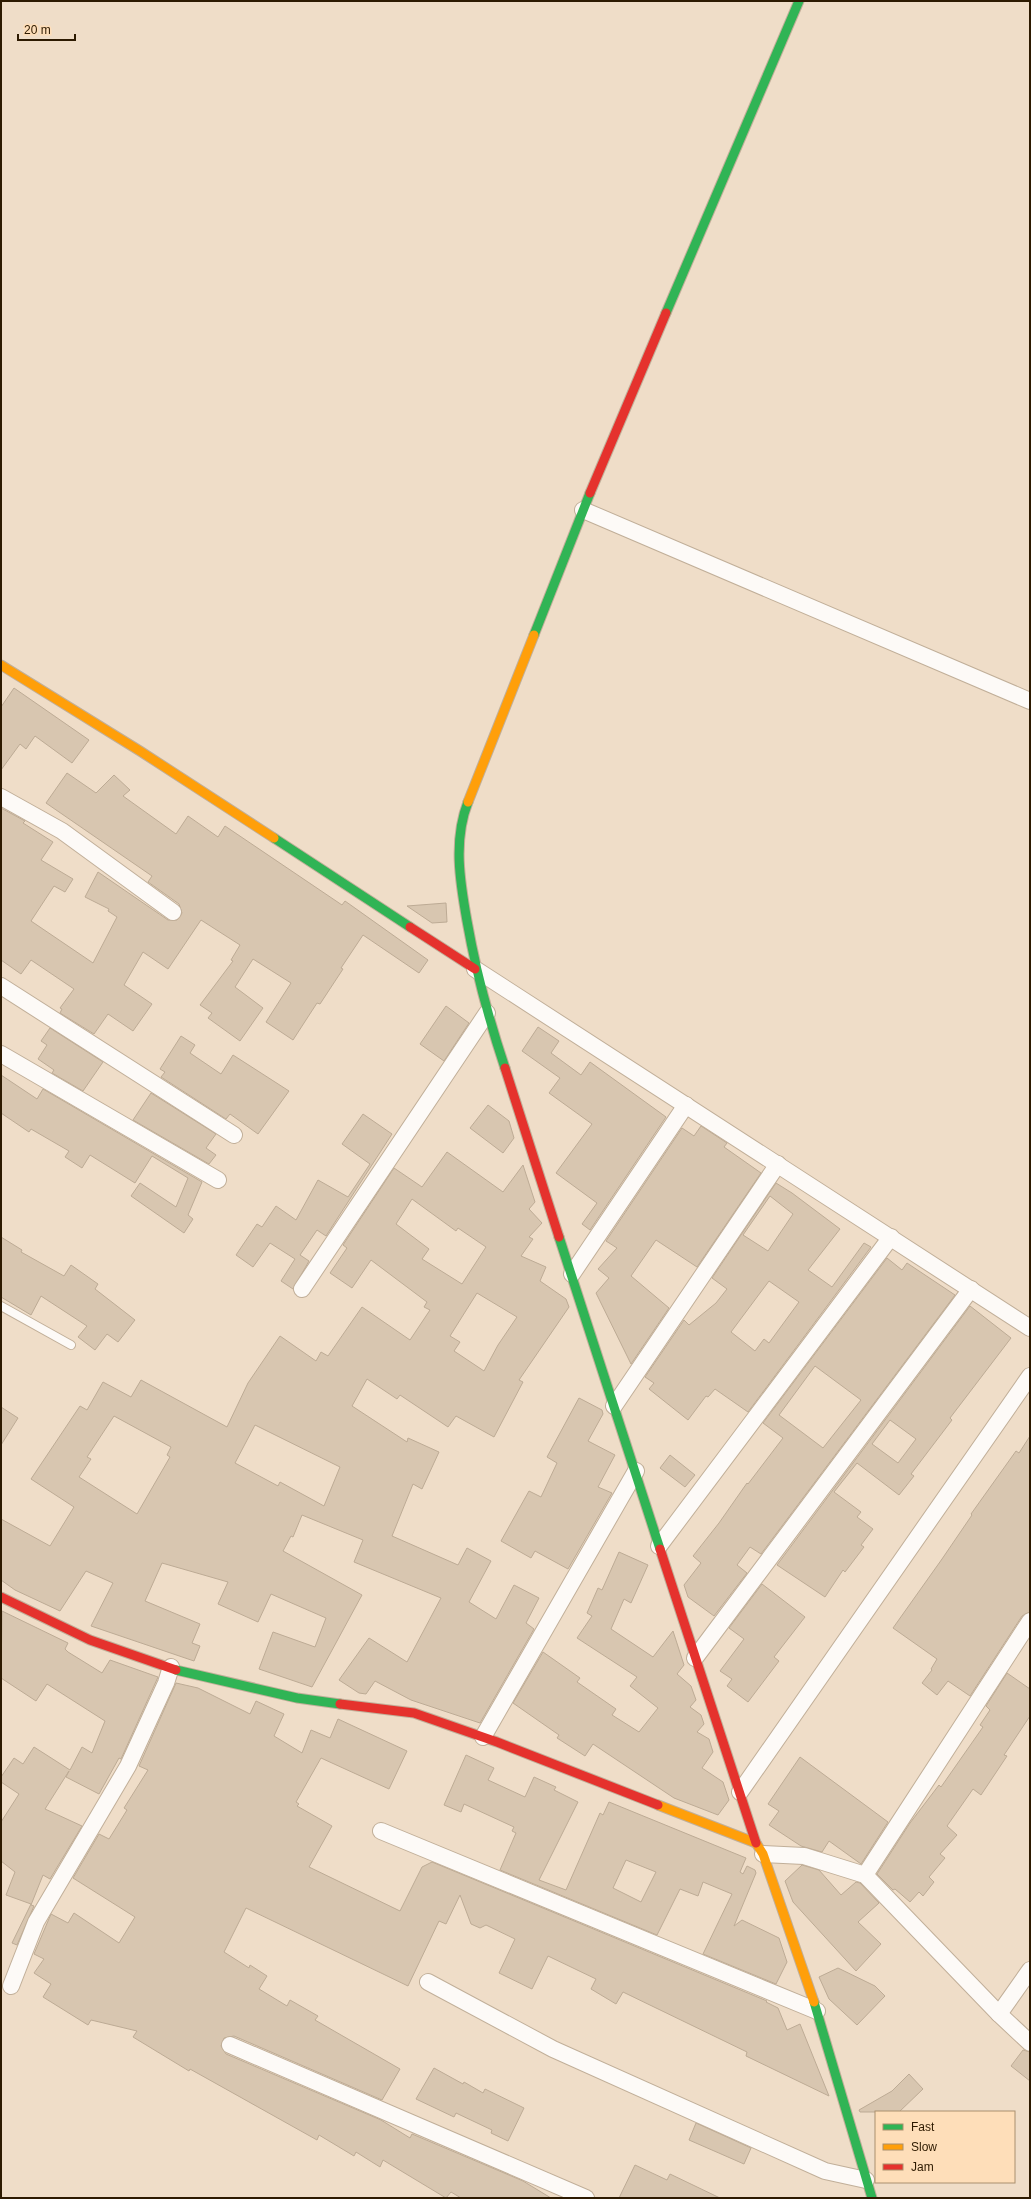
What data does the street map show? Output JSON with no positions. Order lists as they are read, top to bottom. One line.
{"legend":["Fast","Slow","Jam"],"scale_bar":"20 m"}
